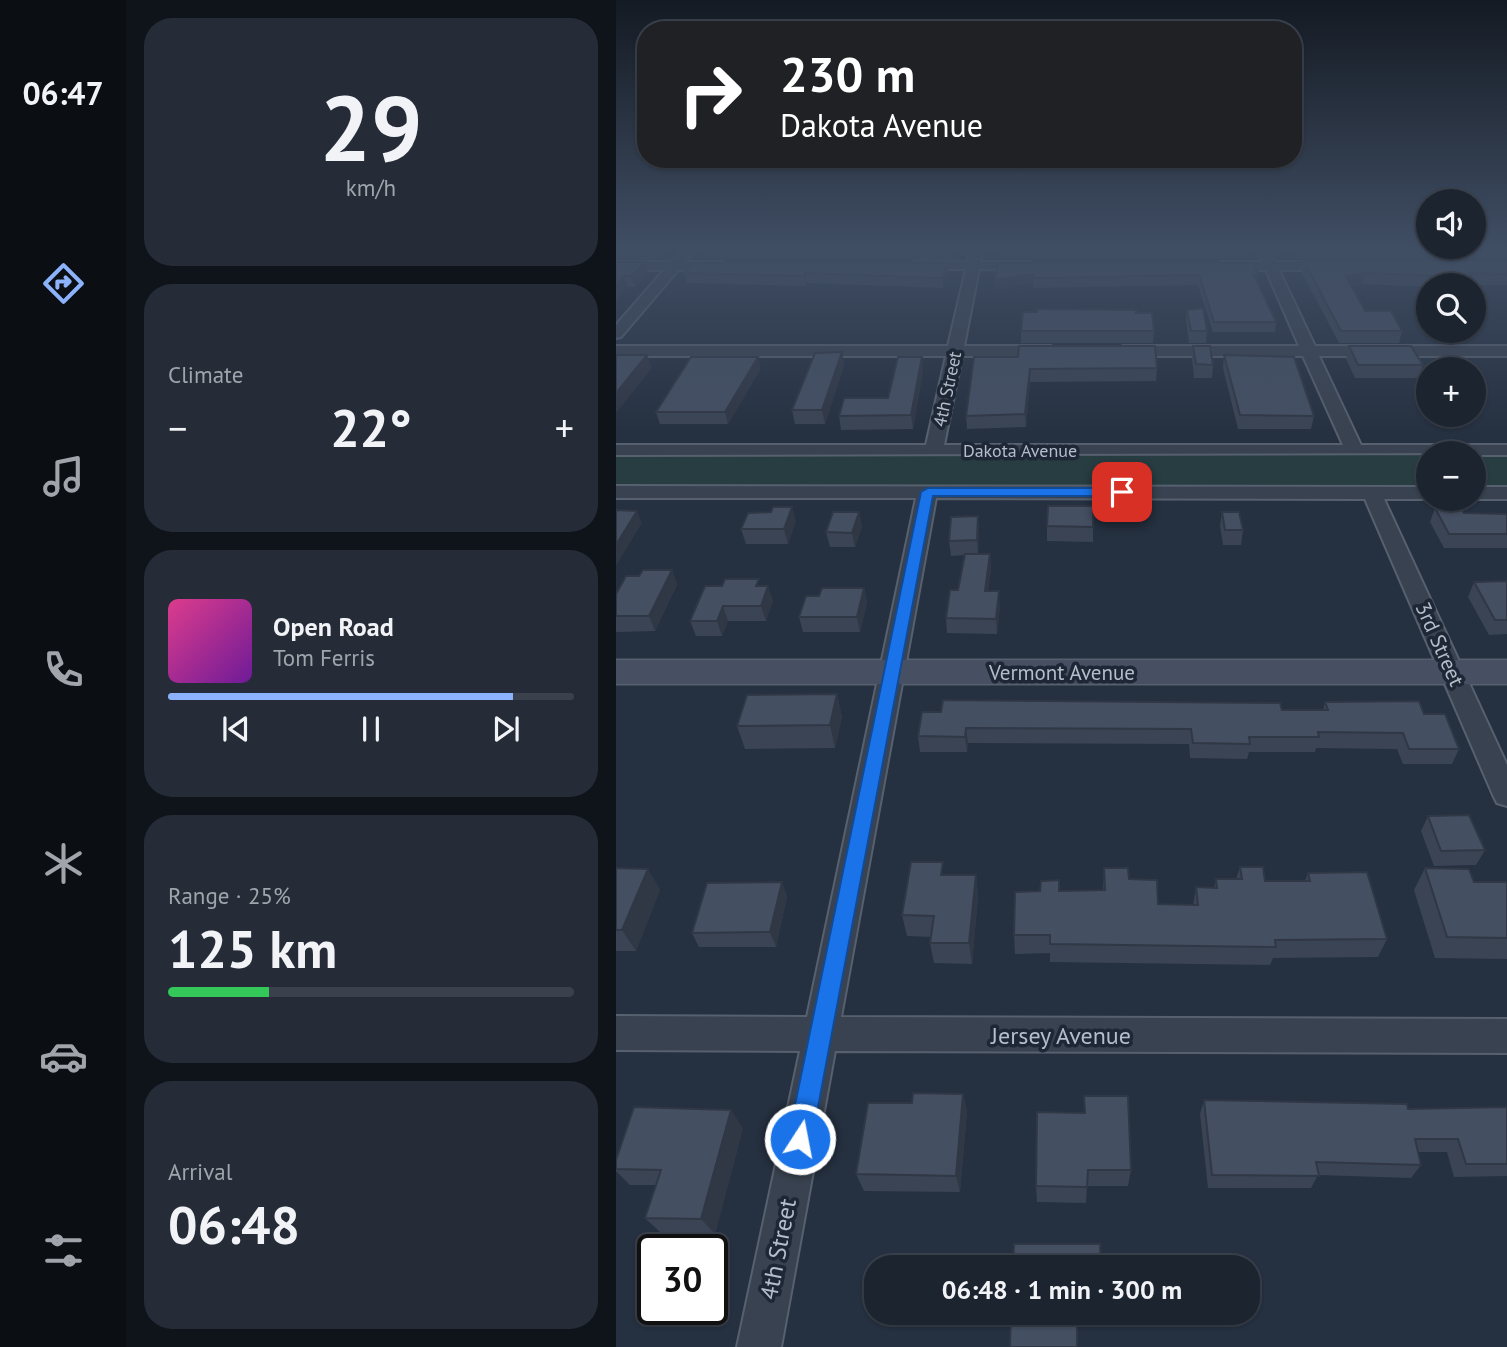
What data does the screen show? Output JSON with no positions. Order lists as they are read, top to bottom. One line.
{"streets":{"street":["4th Street","Dakota Avenue","3rd Street","Vermont Avenue","Jersey Avenue"]},"crossings":[["4th Street","Dakota Avenue"],["4th Street","Vermont Avenue"],["4th Street","Jersey Avenue"],["Dakota Avenue","3rd Street"],["3rd Street","Vermont Avenue"]],"page":{"tabs":"06:47","tile":[["29","km/h"],"Climate",["Range · 25%","125 km"],["Arrival","06:48"]],"turn":["230 m","Dakota Avenue"],"map_buttons":["+","−"],"heat":["−","22°","+"],"song":["Open Road","Tom Ferris"],"limit":"30","trip":"06:48 · 1 min · 300 m"}}
